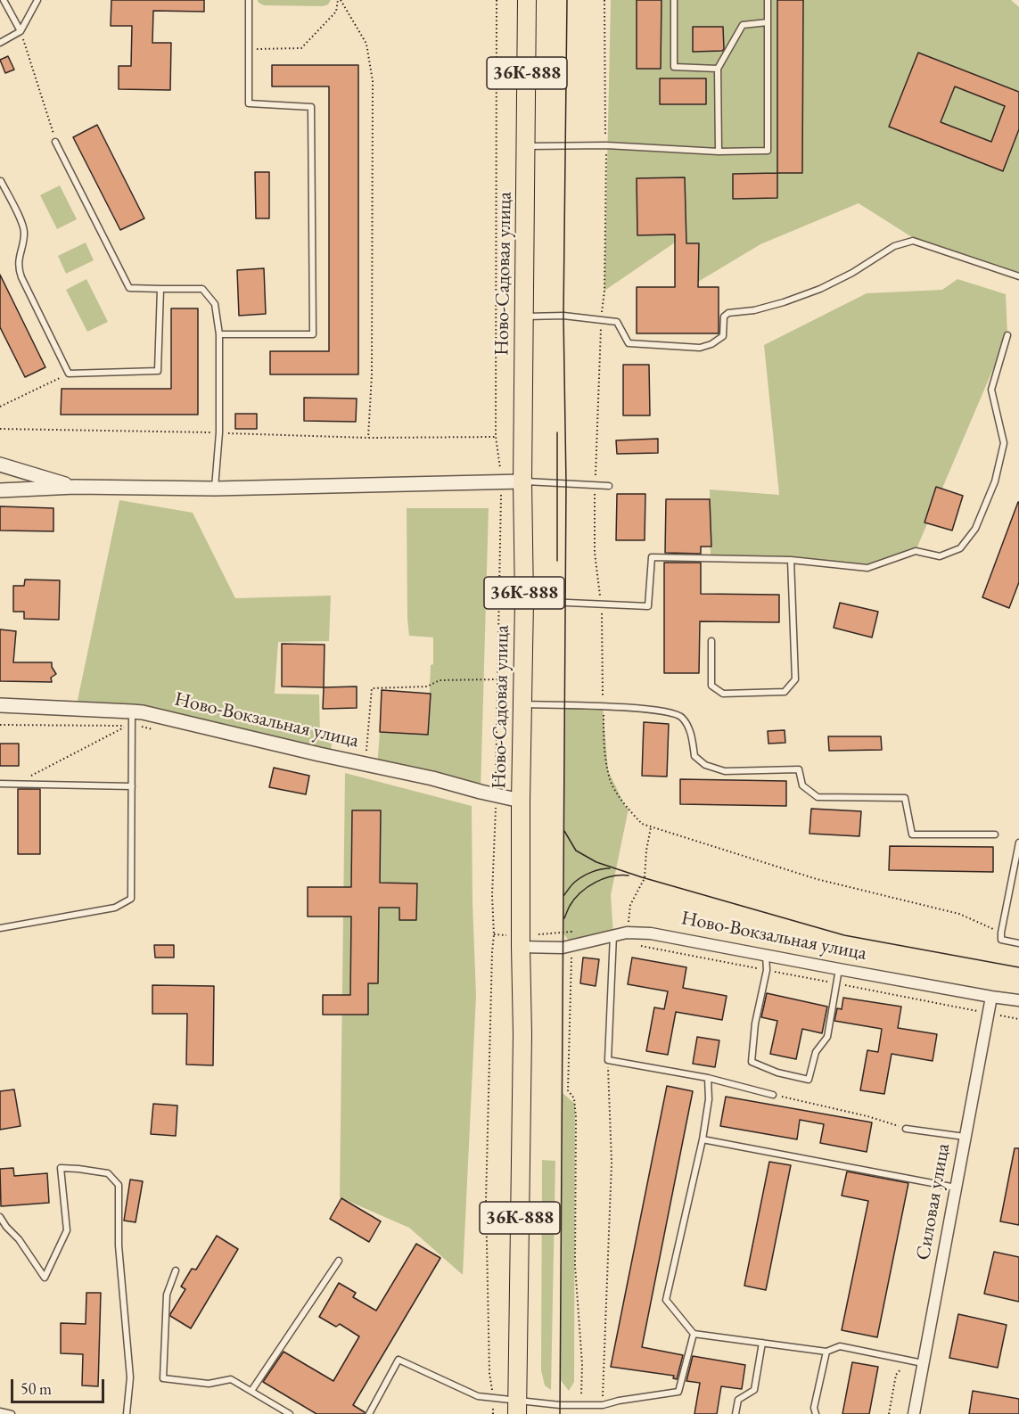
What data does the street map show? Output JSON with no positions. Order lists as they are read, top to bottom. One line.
{"streets":{"main road":["36К-888","Ново-Садовая улица"],"street":["Ново-Вокзальная улица","Силовая улица"]},"crossings":[["Ново-Садовая улица","Ново-Вокзальная улица"],["Ново-Вокзальная улица","Силовая улица"]],"scale_bar":"50 m"}
